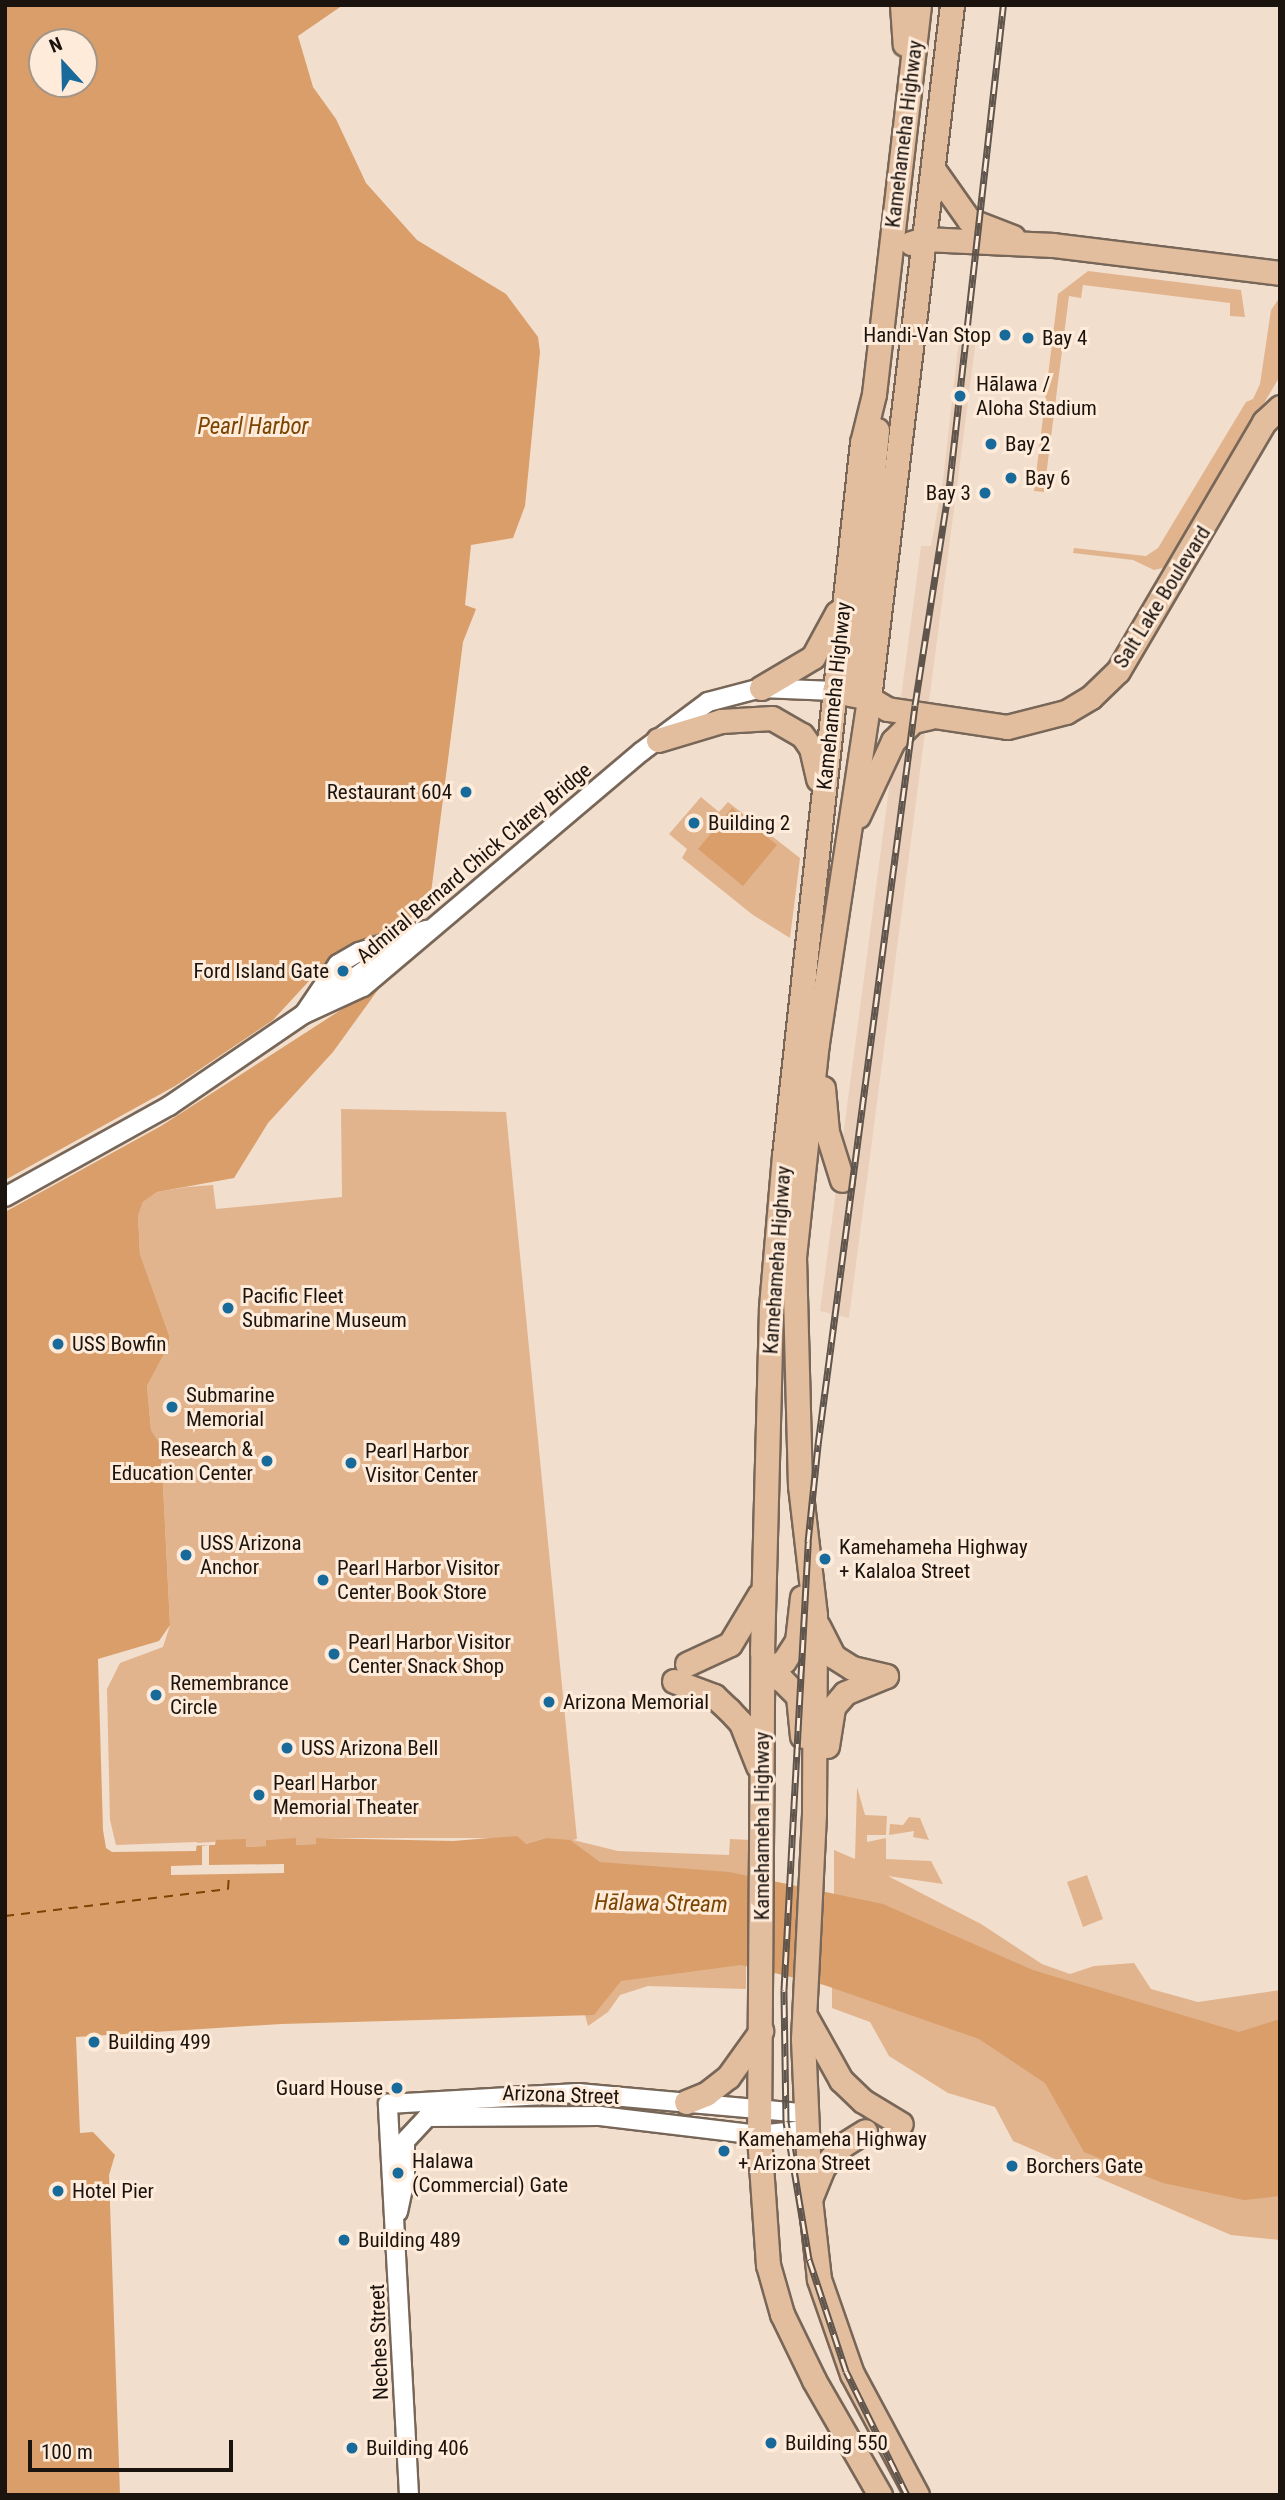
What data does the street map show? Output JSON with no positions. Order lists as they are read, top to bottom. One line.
{"streets":{"main road":["Kamehameha Highway","Salt Lake Boulevard"],"street":["Admiral Bernard Chick Clarey Bridge","Arizona Street","Neches Street"]},"crossings":[["Kamehameha Highway","Salt Lake Boulevard"],["Kamehameha Highway","Admiral Bernard Chick Clarey Bridge"],["Kamehameha Highway","Arizona Street"],["Salt Lake Boulevard","Admiral Bernard Chick Clarey Bridge"],["Arizona Street","Neches Street"]],"water":["Pearl Harbor","Hālawa Stream"],"places":["Handi-Van Stop","Bay 4","Hālawa / Aloha Stadium","Bay 2","Bay 6","Bay 3","Restaurant 604","Building 2","Ford Island Gate","Pacific Fleet Submarine Museum","USS Bowfin","Submarine Memorial","Research & Education Center","Pearl Harbor Visitor Center","USS Arizona Anchor","Kamehameha Highway + Kalaloa Street","Pearl Harbor Visitor Center Book Store","Pearl Harbor Visitor Center Snack Shop","Remembrance Circle","Arizona Memorial","USS Arizona Bell","Pearl Harbor Memorial Theater","Building 499","Guard House","Kamehameha Highway + Arizona Street","Borchers Gate","Halawa (Commercial) Gate","Hotel Pier","Building 489","Building 550","Building 406"],"scale_bar":"100 m","north":"top"}
